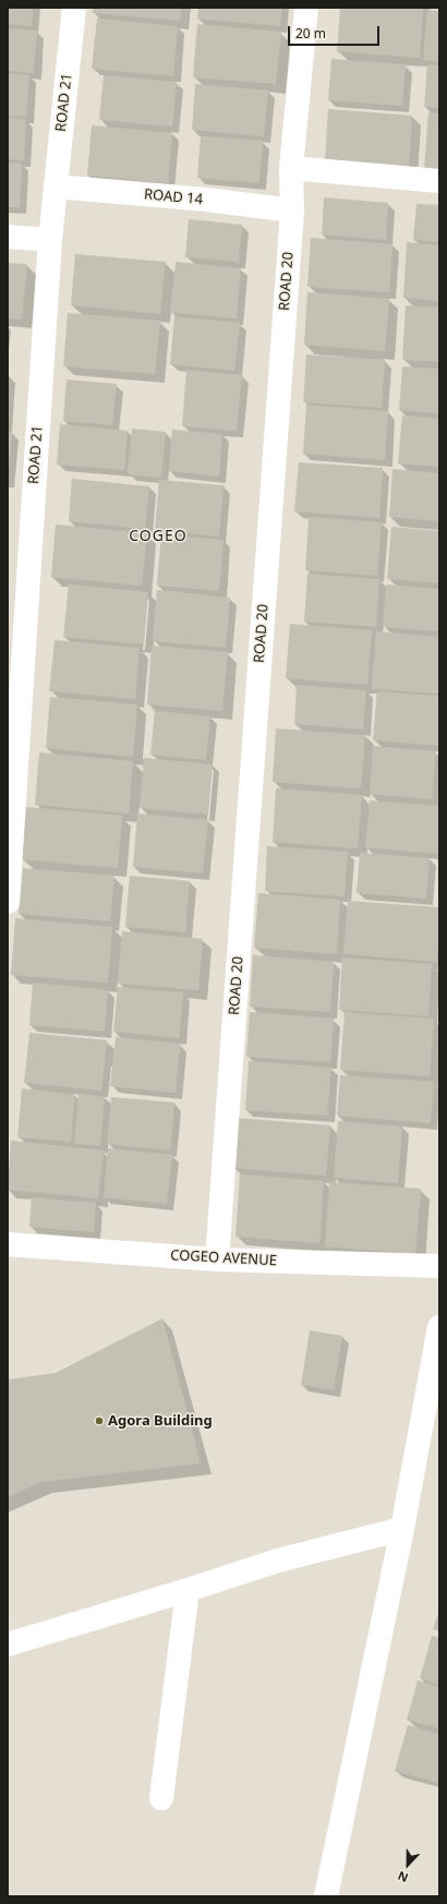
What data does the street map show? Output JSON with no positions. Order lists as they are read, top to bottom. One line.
{"streets":{"street":["ROAD 21","ROAD 14","ROAD 20","COGEO AVENUE"]},"crossings":[["ROAD 21","ROAD 14"],["ROAD 14","ROAD 20"],["ROAD 20","COGEO AVENUE"]],"districts":["COGEO"],"places":["Agora Building"],"scale_bar":"20 m","north":"bottom"}
